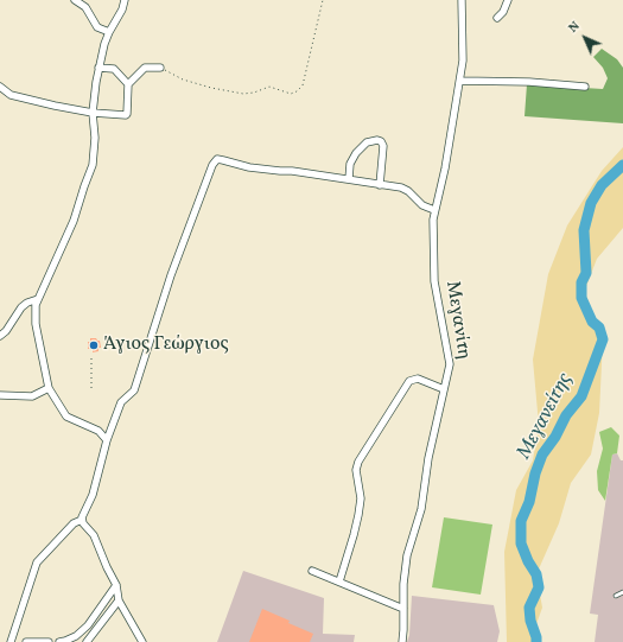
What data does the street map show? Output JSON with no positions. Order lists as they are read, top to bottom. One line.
{"streets":{"street":["Μεγανίτη"]},"water":["Μεγανείτης"],"places":["Άγιος Γεώργιος"],"north":"top left"}
